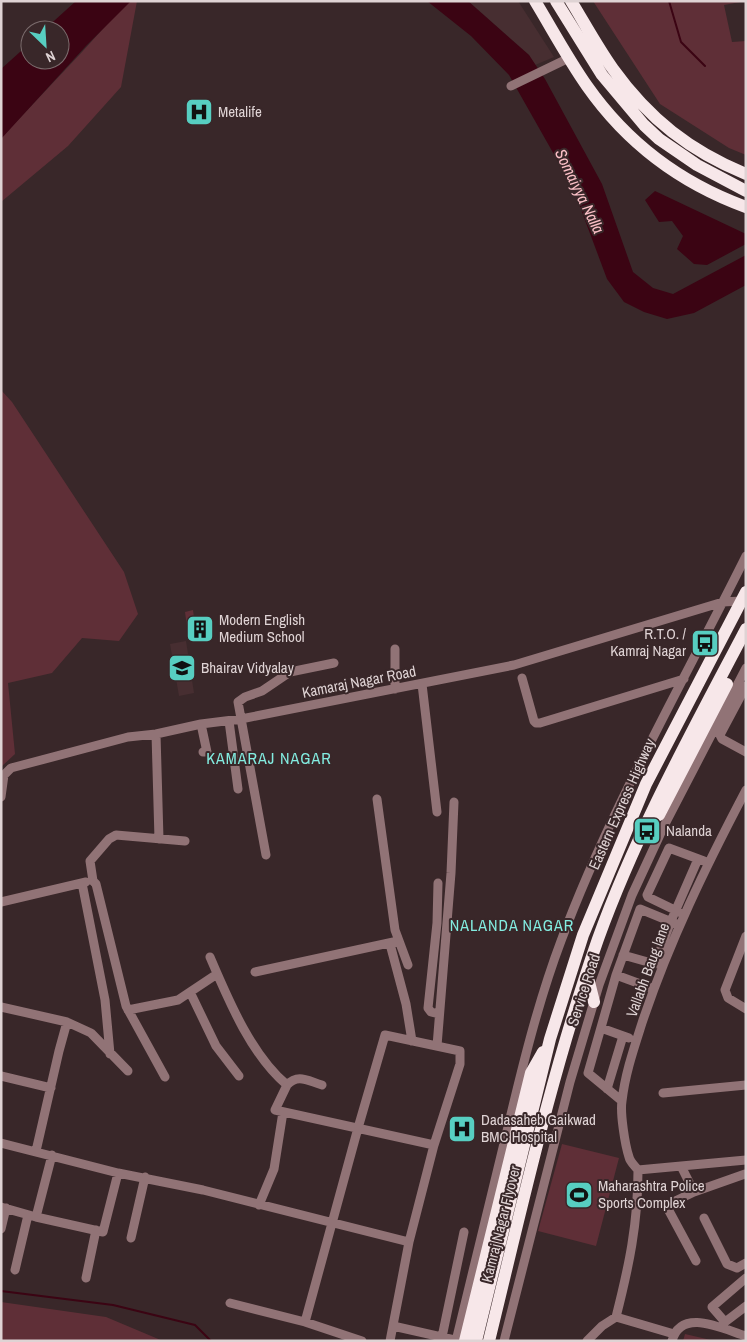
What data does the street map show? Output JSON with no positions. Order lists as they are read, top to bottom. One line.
{"streets":{"highway":["Eastern Express Highway","Kamraj Nagar Flyover"],"street":["Kamaraj Nagar Road","Vallabh Baug lane","Service Road"]},"crossings":[["Kamaraj Nagar Road","Eastern Express Highway"],["Eastern Express Highway","Kamraj Nagar Flyover"]],"districts":["KAMARAJ NAGAR","NALANDA NAGAR"],"water":["Somaiyya Nalla"],"places":{"hospital":["Metalife","Dadasaheb Gaikwad BMC Hospital"],"building":["Modern English Medium School"],"bus stop":["R.T.O. / Kamraj Nagar","Nalanda"],"school or university":["Bhairav Vidyalay"],"sports":["Maharashtra Police Sports Complex"]},"north":"bottom right"}
